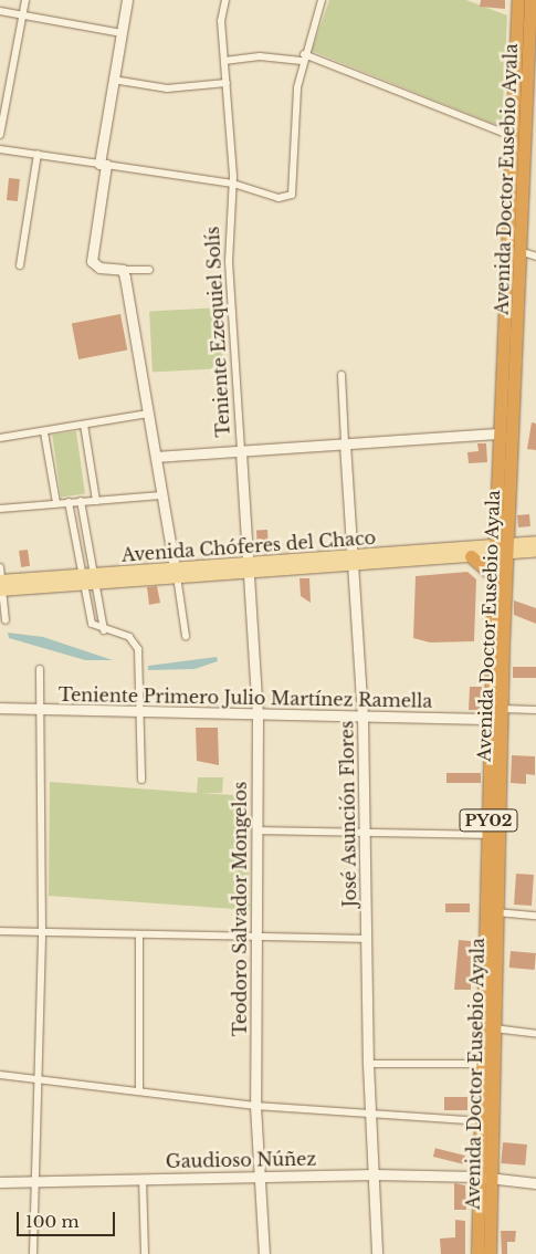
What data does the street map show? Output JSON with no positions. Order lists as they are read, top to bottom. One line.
{"streets":{"highway":["Avenida Doctor Eusebio Ayala","PY02"],"main road":["Avenida Chóferes del Chaco"],"street":["Teniente Ezequiel Solís","Teniente Primero Julio Martínez Ramella","José Asunción Flores","Teodoro Salvador Mongelos","Gaudioso Núñez"]},"crossings":[["Avenida Doctor Eusebio Ayala","Avenida Chóferes del Chaco"],["Avenida Doctor Eusebio Ayala","Teniente Primero Julio Martínez Ramella"],["Avenida Doctor Eusebio Ayala","Gaudioso Núñez"],["Teniente Ezequiel Solís","Avenida Chóferes del Chaco"],["Teniente Ezequiel Solís","Teodoro Salvador Mongelos"],["Avenida Chóferes del Chaco","José Asunción Flores"],["Avenida Chóferes del Chaco","Teodoro Salvador Mongelos"],["Teniente Primero Julio Martínez Ramella","José Asunción Flores"],["Teniente Primero Julio Martínez Ramella","Teodoro Salvador Mongelos"],["José Asunción Flores","Gaudioso Núñez"],["Teodoro Salvador Mongelos","Gaudioso Núñez"]],"scale_bar":"100 m"}
